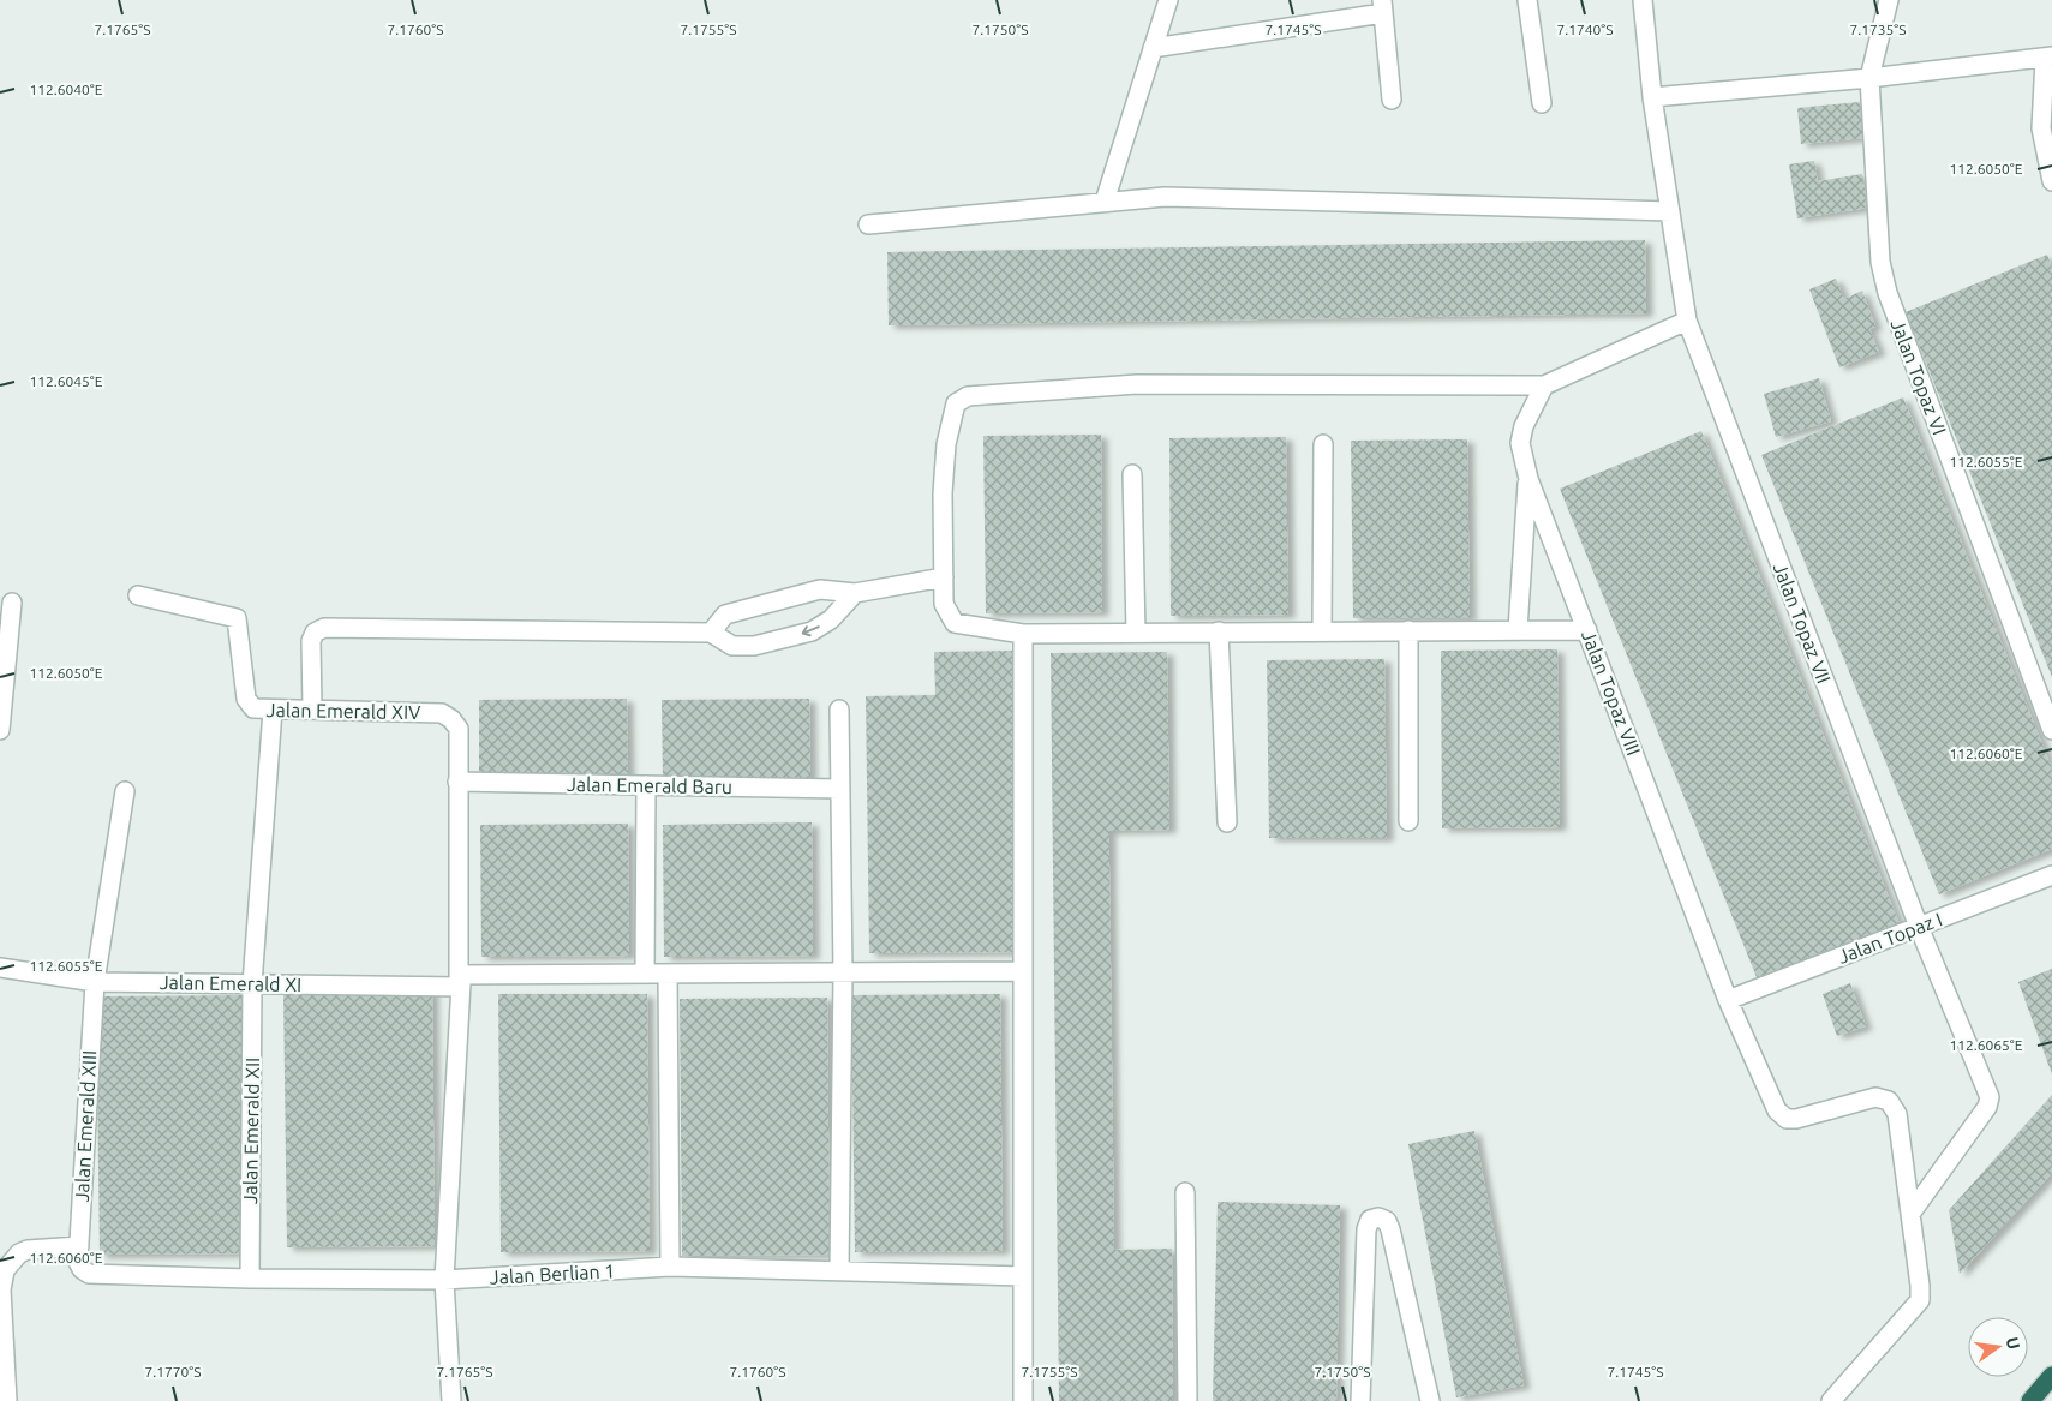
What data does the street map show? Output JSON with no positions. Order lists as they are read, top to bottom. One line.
{"streets":{"street":["Jalan Topaz VI","Jalan Topaz VII","Jalan Topaz VIII","Jalan Emerald XIV","Jalan Emerald Baru","Jalan Topaz I","Jalan Emerald XI","Jalan Emerald XIII","Jalan Emerald XII","Jalan Berlian 1"]},"crossings":[["Jalan Topaz VII","Jalan Topaz VIII"],["Jalan Topaz VII","Jalan Topaz I"],["Jalan Topaz VIII","Jalan Topaz I"],["Jalan Emerald XIV","Jalan Emerald Baru"],["Jalan Emerald XIV","Jalan Emerald XI"],["Jalan Emerald XIV","Jalan Emerald XII"],["Jalan Emerald XIV","Jalan Berlian 1"],["Jalan Emerald XI","Jalan Emerald XIII"],["Jalan Emerald XI","Jalan Emerald XII"],["Jalan Emerald XIII","Jalan Berlian 1"],["Jalan Emerald XII","Jalan Berlian 1"]],"north":"right","coordinates":["7.1745°S","7.1765°S","7.1760°S","7.1755°S","7.1750°S","7.1740°S","7.1735°S","112.6040°E","112.6050°E","112.6045°E","112.6055°E","112.6060°E","112.6065°E","7.1770°S"]}
